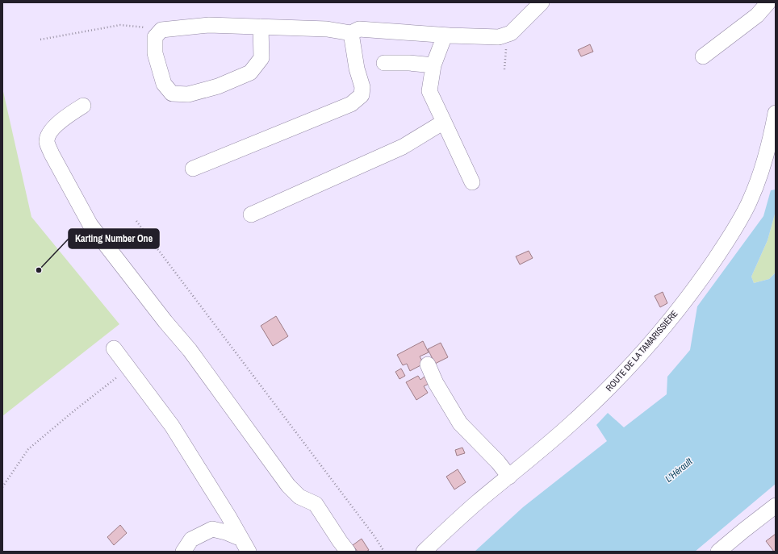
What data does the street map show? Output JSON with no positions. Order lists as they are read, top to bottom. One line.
{"streets":{"street":["ROUTE DE LA TAMARISSIÈRE"]},"water":["L'Hérault"],"places":["Karting Number One"]}
